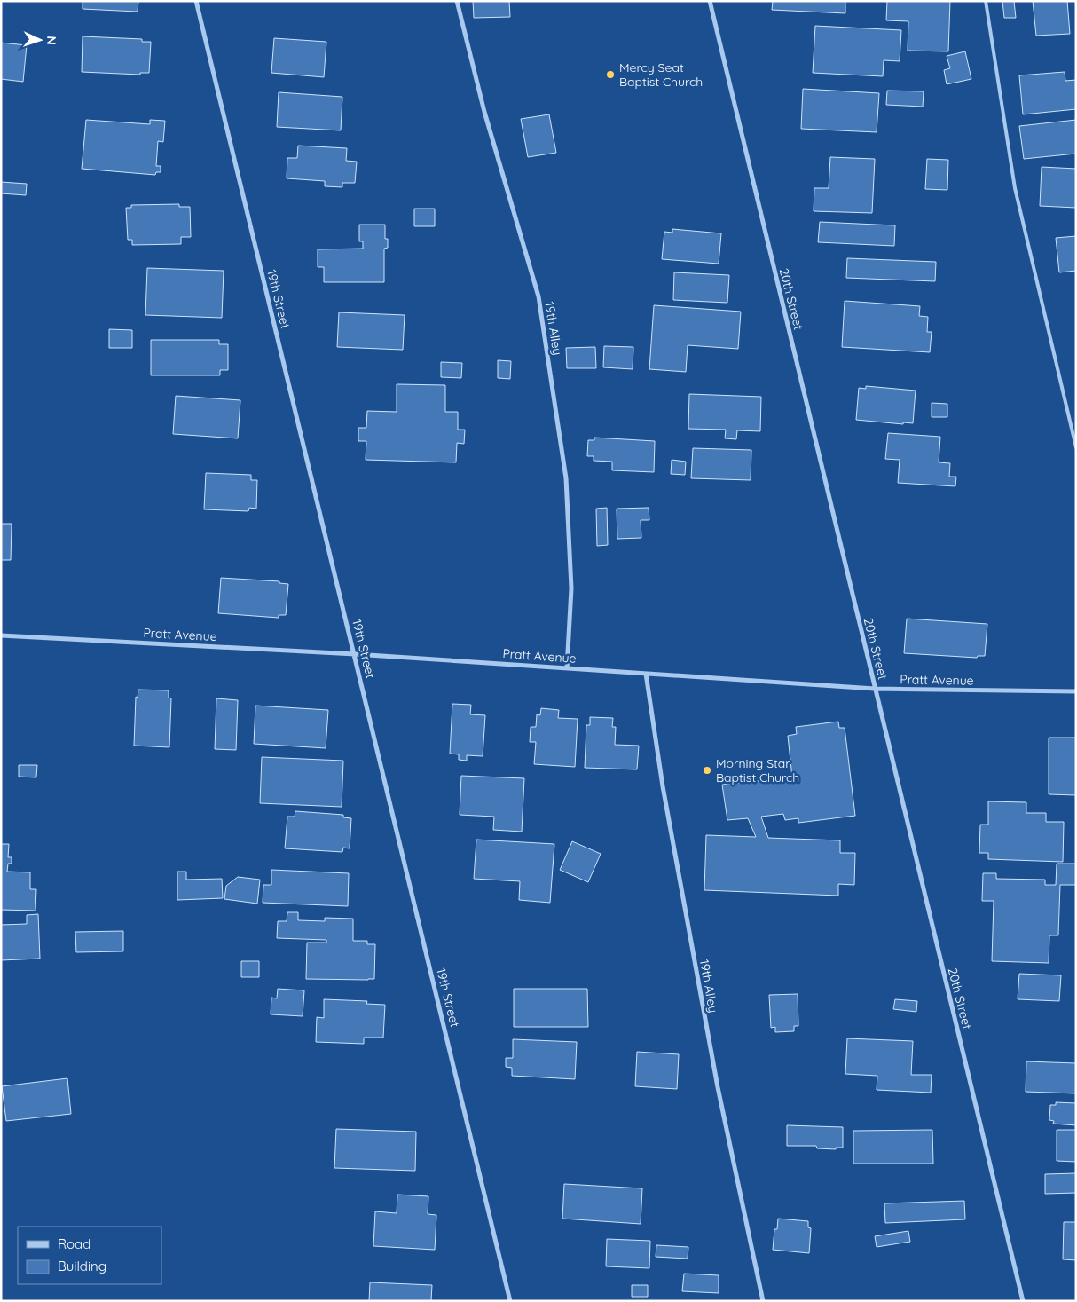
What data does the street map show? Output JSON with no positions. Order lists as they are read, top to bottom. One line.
{"streets":{"street":["19th Street","20th Street","19th Alley","Pratt Avenue"]},"crossings":[["19th Street","Pratt Avenue"],["20th Street","Pratt Avenue"],["19th Alley","Pratt Avenue"]],"places":["Mercy Seat Baptist Church","Morning Star Baptist Church"],"legend":["Road","Building"],"north":"right"}
